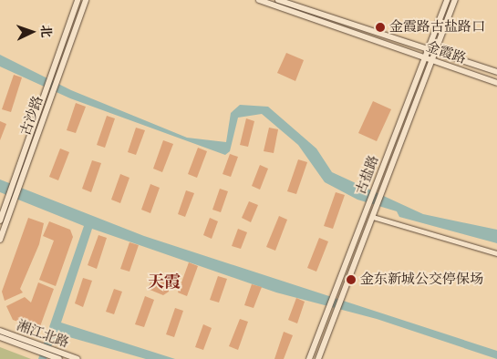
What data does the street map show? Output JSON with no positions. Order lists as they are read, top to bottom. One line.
{"streets":{"street":["金霞路","古沙路","古盐路","湘江北路"]},"crossings":[["金霞路","古盐路"]],"districts":["天霞"],"places":["金霞路古盐路口","金东新城公交停保场"],"north":"right"}
